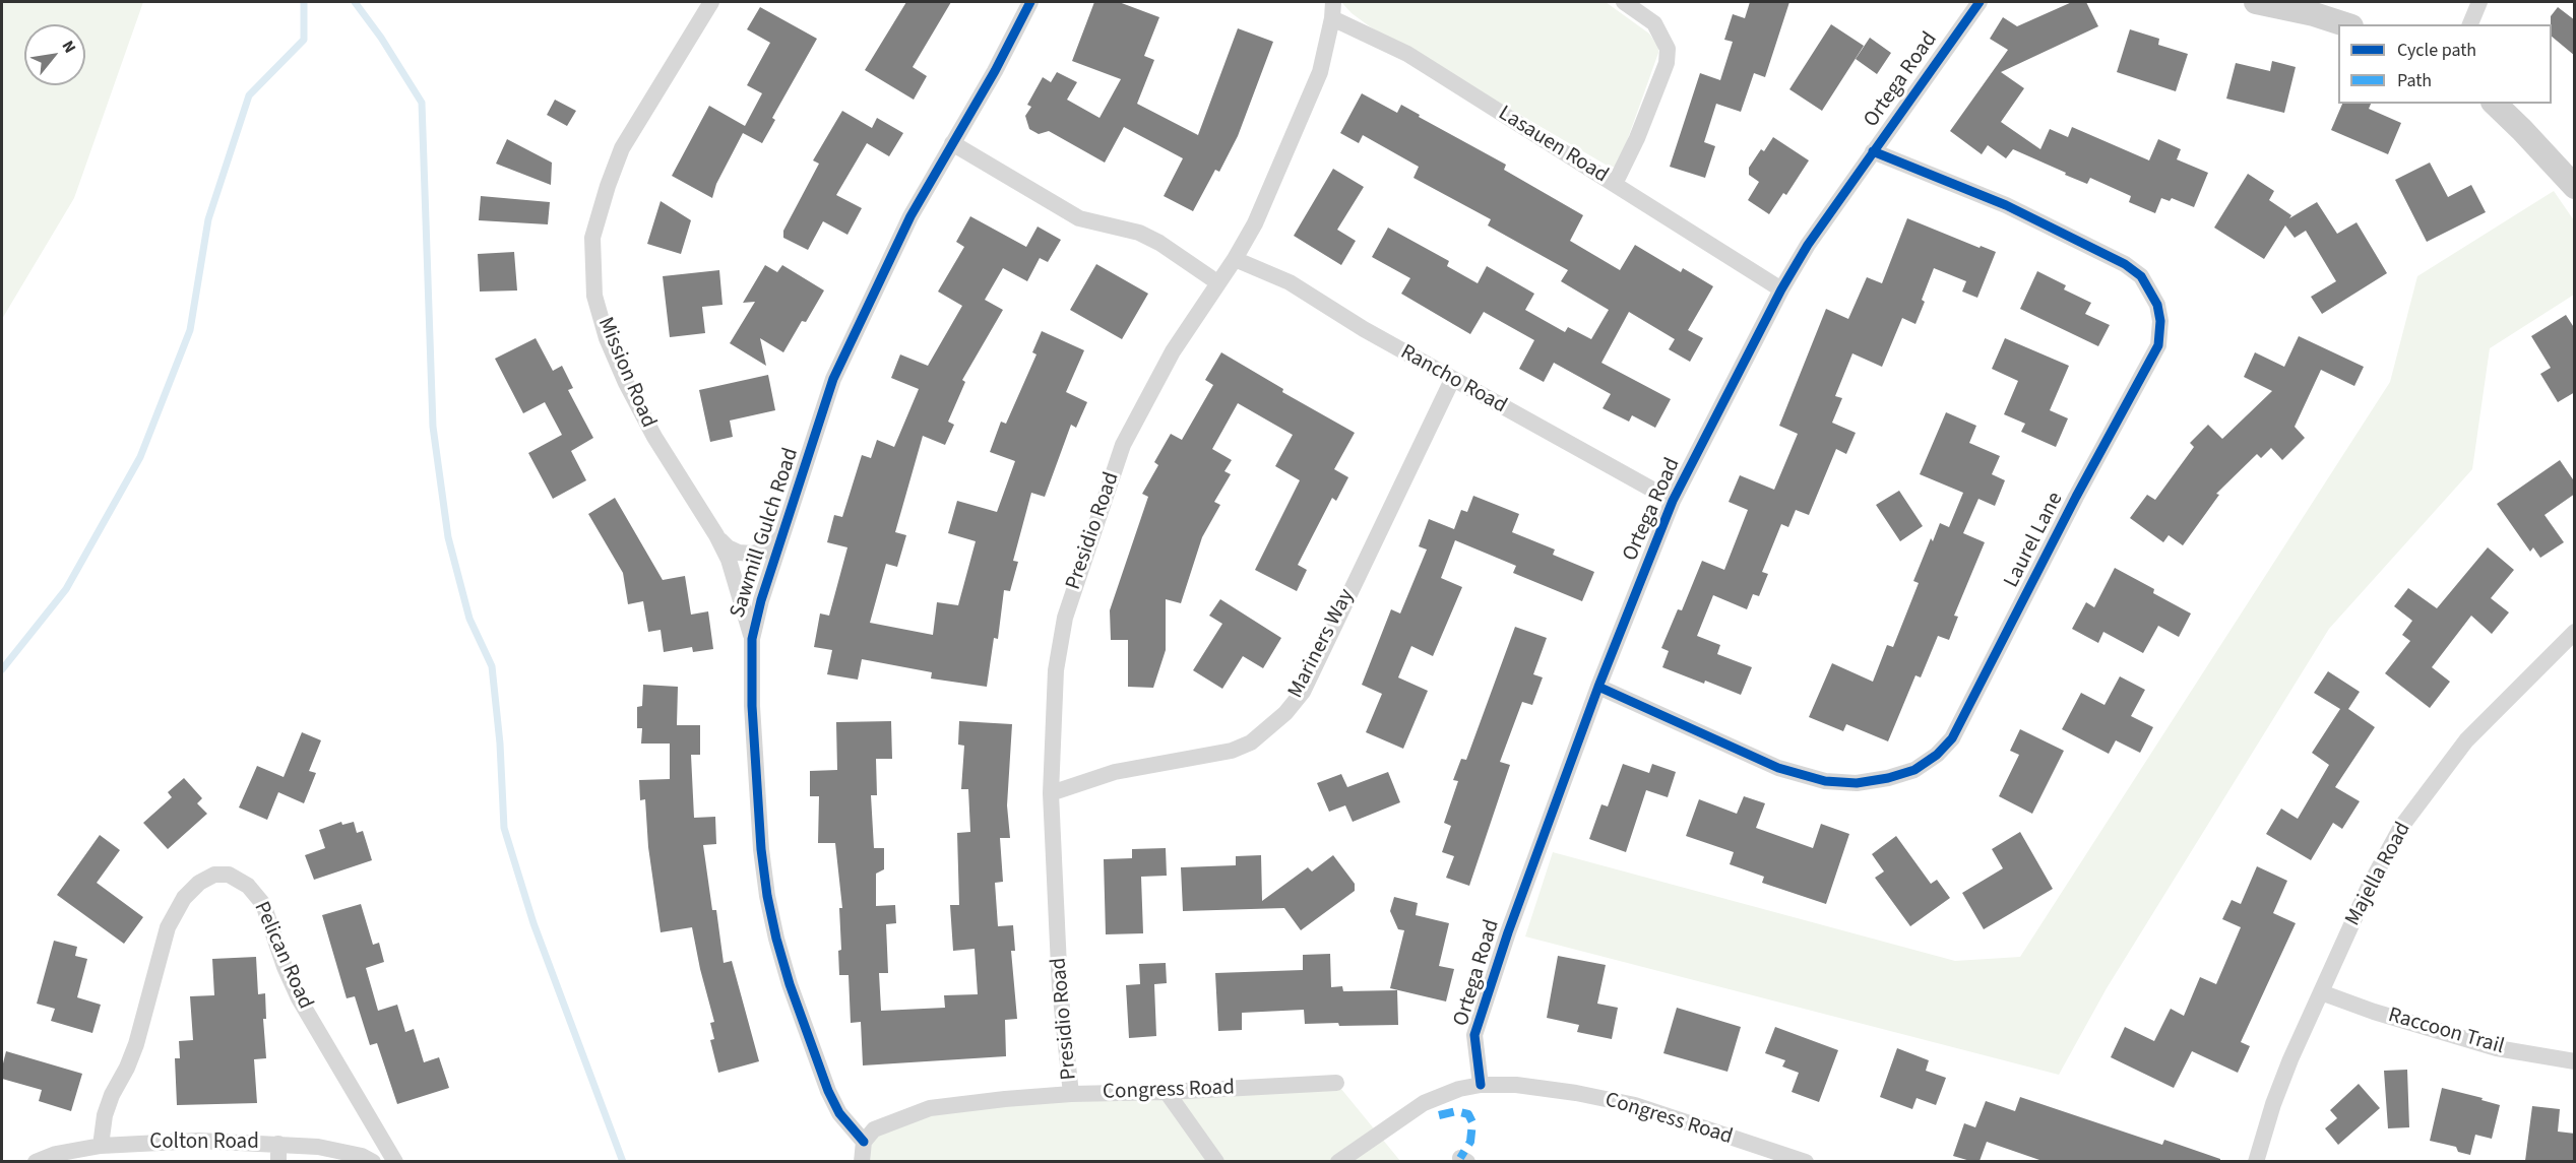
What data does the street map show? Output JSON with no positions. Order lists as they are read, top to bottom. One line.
{"streets":{"street":["Ortega Road","Lasauen Road","Mission Road","Rancho Road","Presidio Road","Sawmill Gulch Road","Laurel Lane","Mariners Way","Majella Road","Pelican Road","Raccoon Trail","Congress Road","Colton Road"]},"crossings":[["Ortega Road","Lasauen Road"],["Ortega Road","Rancho Road"],["Ortega Road","Laurel Lane"],["Ortega Road","Congress Road"],["Lasauen Road","Presidio Road"],["Mission Road","Sawmill Gulch Road"],["Rancho Road","Presidio Road"],["Rancho Road","Mariners Way"],["Presidio Road","Mariners Way"],["Presidio Road","Congress Road"],["Sawmill Gulch Road","Congress Road"],["Majella Road","Raccoon Trail"],["Pelican Road","Colton Road"]],"legend":["Cycle path","Path"],"north":"top right"}
